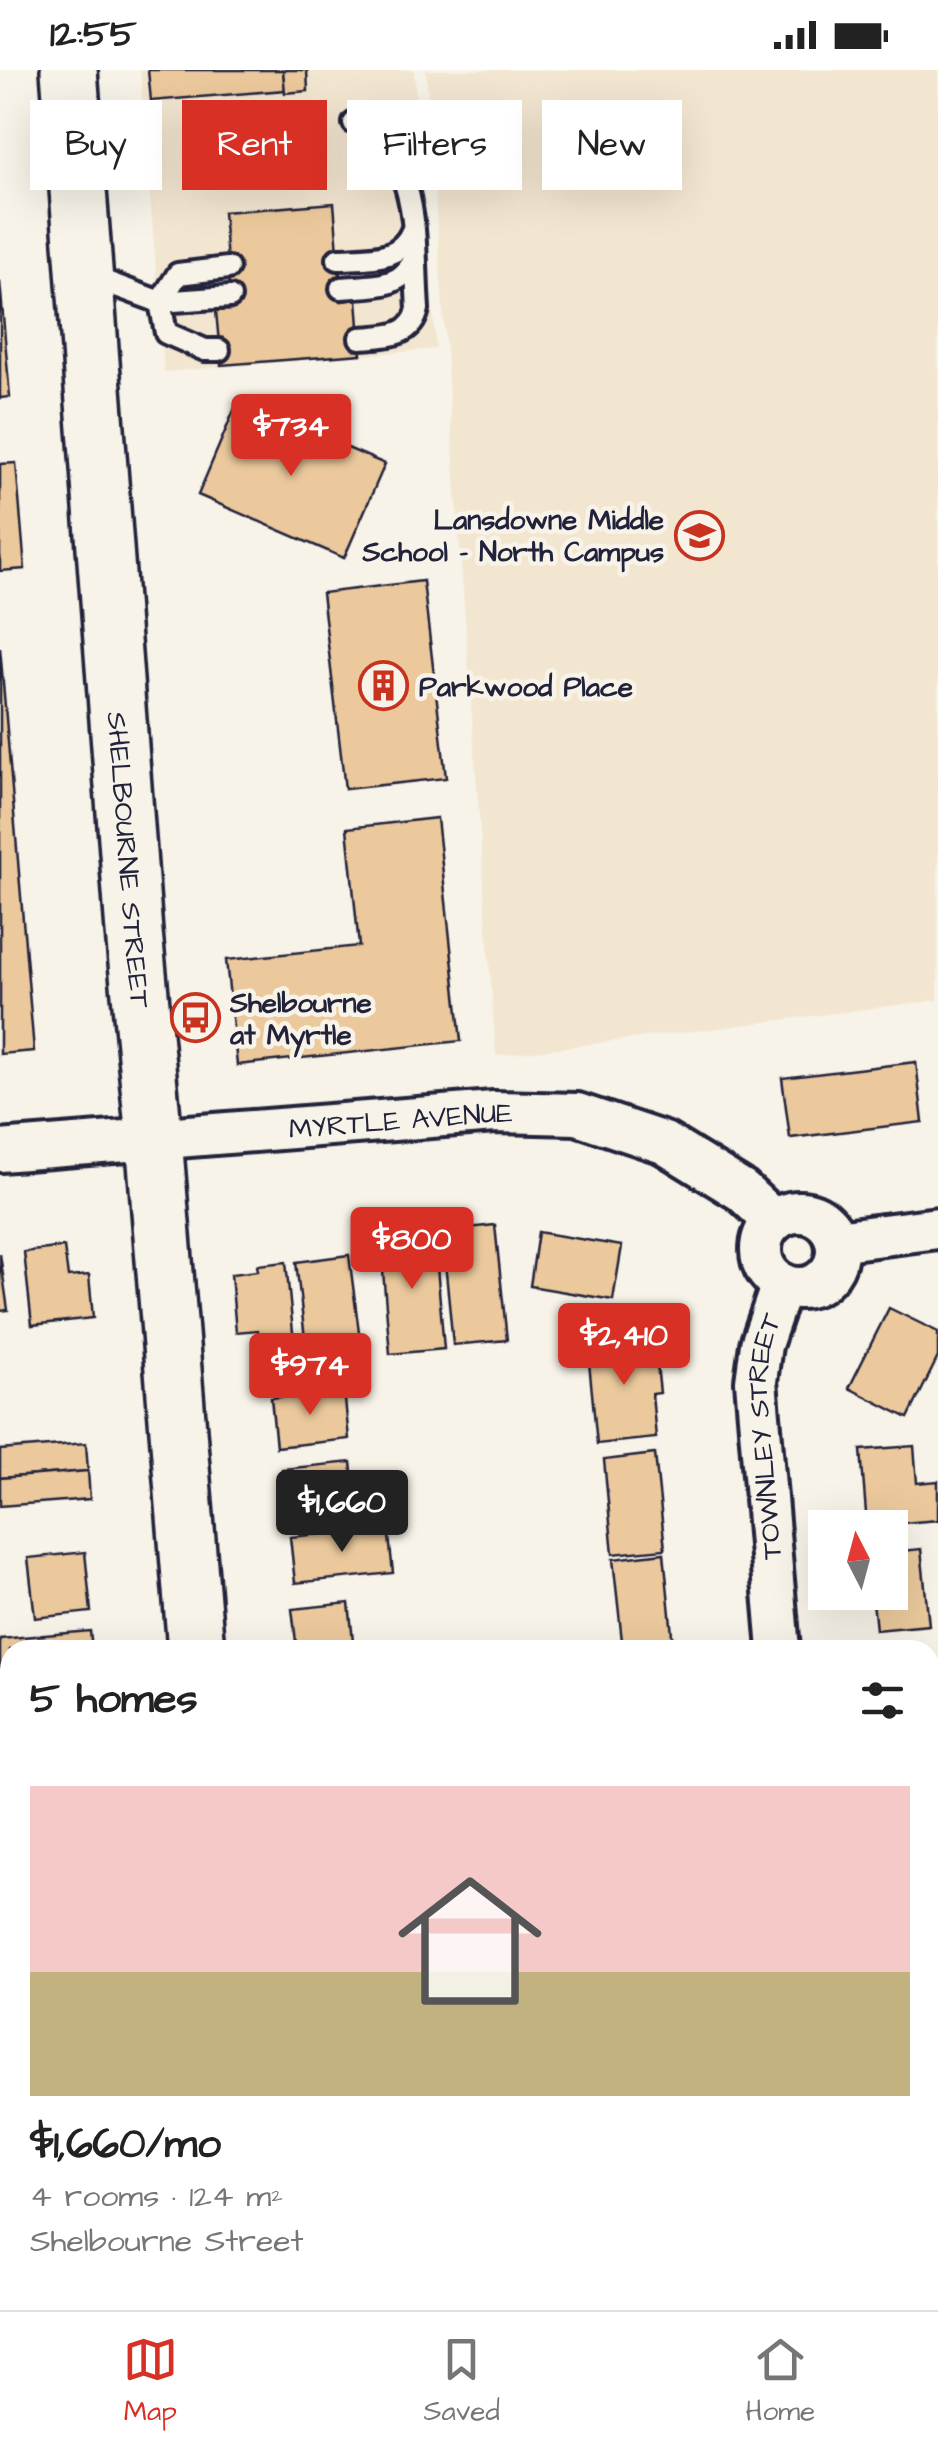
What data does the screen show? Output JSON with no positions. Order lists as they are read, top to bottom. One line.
{"streets":{"main road":["SHELBOURNE STREET"],"street":["MYRTLE AVENUE","TOWNLEY STREET"]},"crossings":[["SHELBOURNE STREET","MYRTLE AVENUE"],["MYRTLE AVENUE","TOWNLEY STREET"]],"places":{"school or university":["Lansdowne Middle School - North Campus"],"building":["Parkwood Place"],"bus stop":["Shelbourne at Myrtle"]},"north":"top","page":{"status":"12:55","chip":["Buy","Rent","Filters","New"],"price":["$734","$800","$2,410","$974","$1,660"],"heading":"5 homes","list":[{"name":"$1,660/mo","note":"4 rooms · 124 m² · Shelbourne Street"}],"tabs":["Map","Saved","Home"]}}
